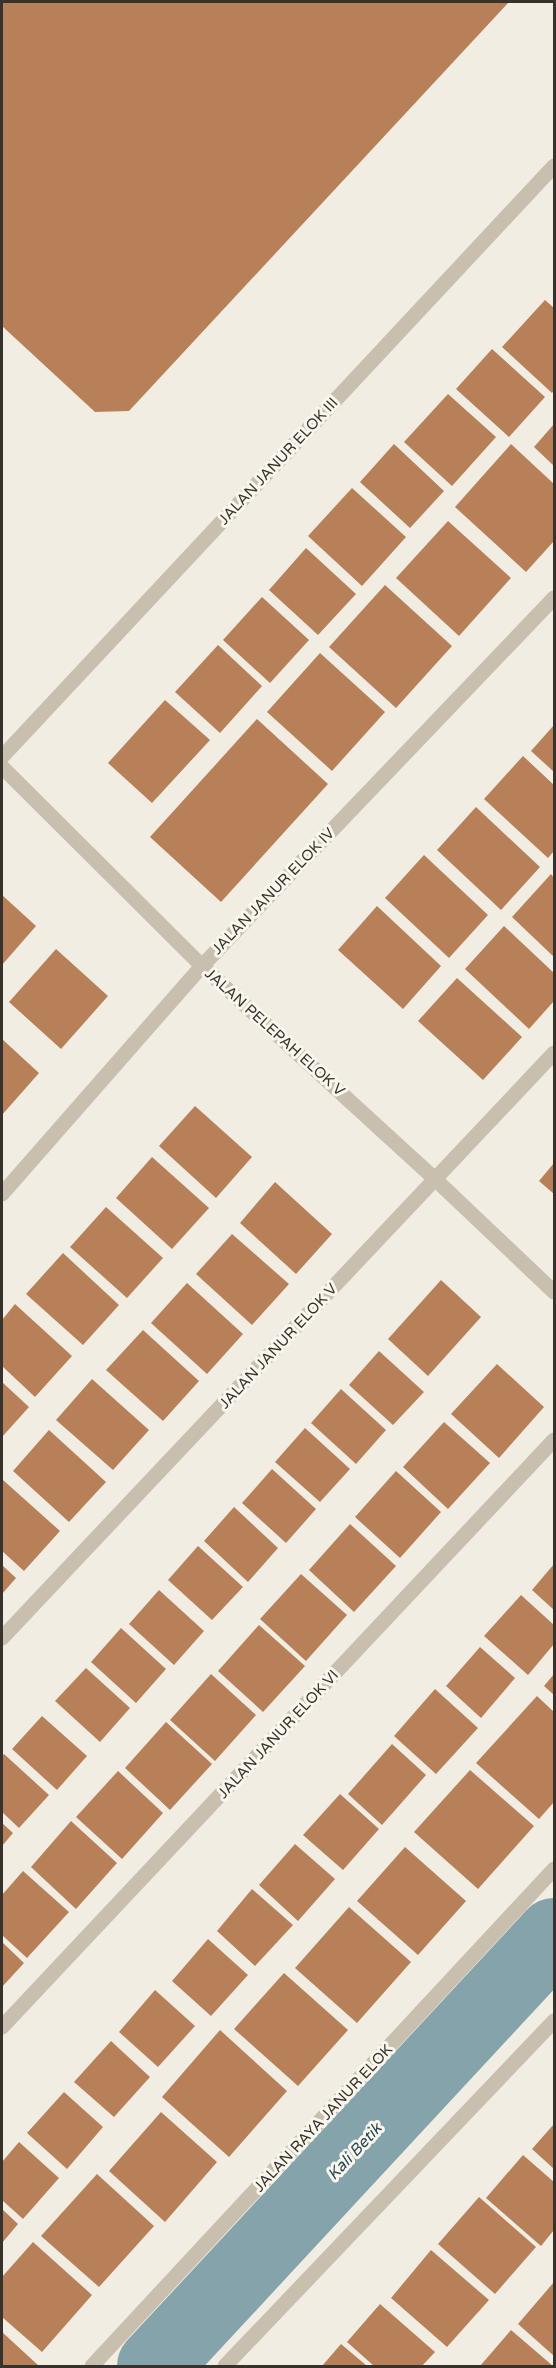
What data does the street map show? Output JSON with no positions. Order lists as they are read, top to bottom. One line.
{"streets":{"street":["JALAN JANUR ELOK III","JALAN JANUR ELOK IV","JALAN PELEPAH ELOK V","JALAN JANUR ELOK V","JALAN JANUR ELOK VI","JALAN RAYA JANUR ELOK"]},"crossings":[["JALAN JANUR ELOK IV","JALAN PELEPAH ELOK V"],["JALAN PELEPAH ELOK V","JALAN JANUR ELOK V"]],"water":["Kali Betik"]}
